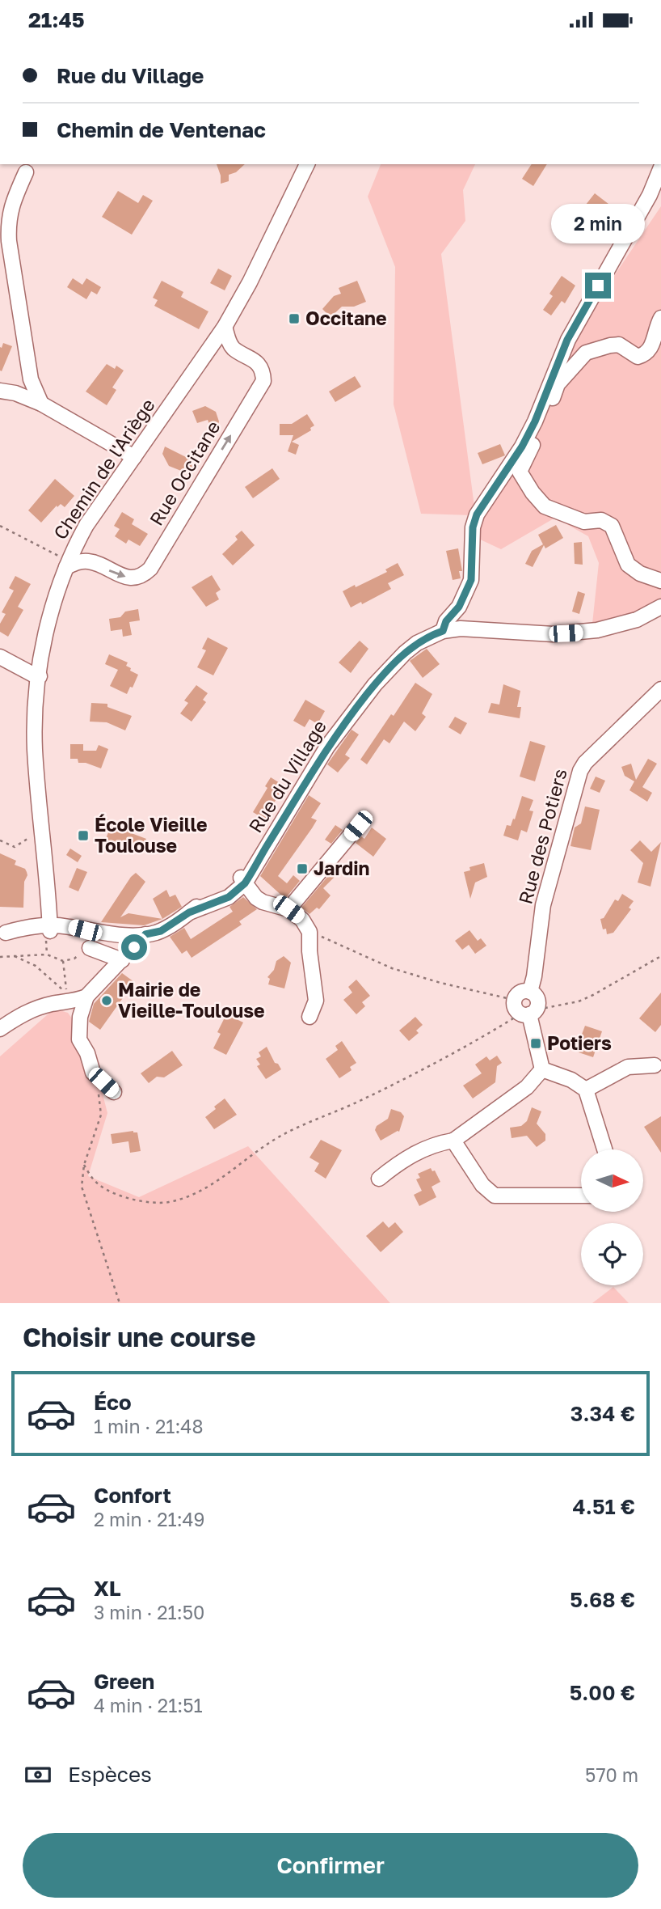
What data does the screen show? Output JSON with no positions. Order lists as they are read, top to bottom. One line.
{"streets":{"street":["Chemin de l'Ariège","Rue Occitane","Rue du Village","Rue des Potiers"]},"crossings":[["Chemin de l'Ariège","Rue du Village"]],"places":{"transit":["Occitane","École Vieille Toulouse","Jardin","Potiers"],"other":["Mairie de Vieille-Toulouse"]},"north":"right","page":{"status":"21:45","banner":["Rue du Village","Chemin de Ventenac"],"bubble":"2 min","heading":"Choisir une course","list":[{"name":"Éco","note":"1 min · 21:48","value":"3.34 €"},{"name":"Confort","note":"2 min · 21:49","value":"4.51 €"},{"name":"XL","note":"3 min · 21:50","value":"5.68 €"},{"name":"Green","note":"4 min · 21:51","value":"5.00 €"}],"pay":["Espèces","570 m"],"buttons":"Confirmer"}}
